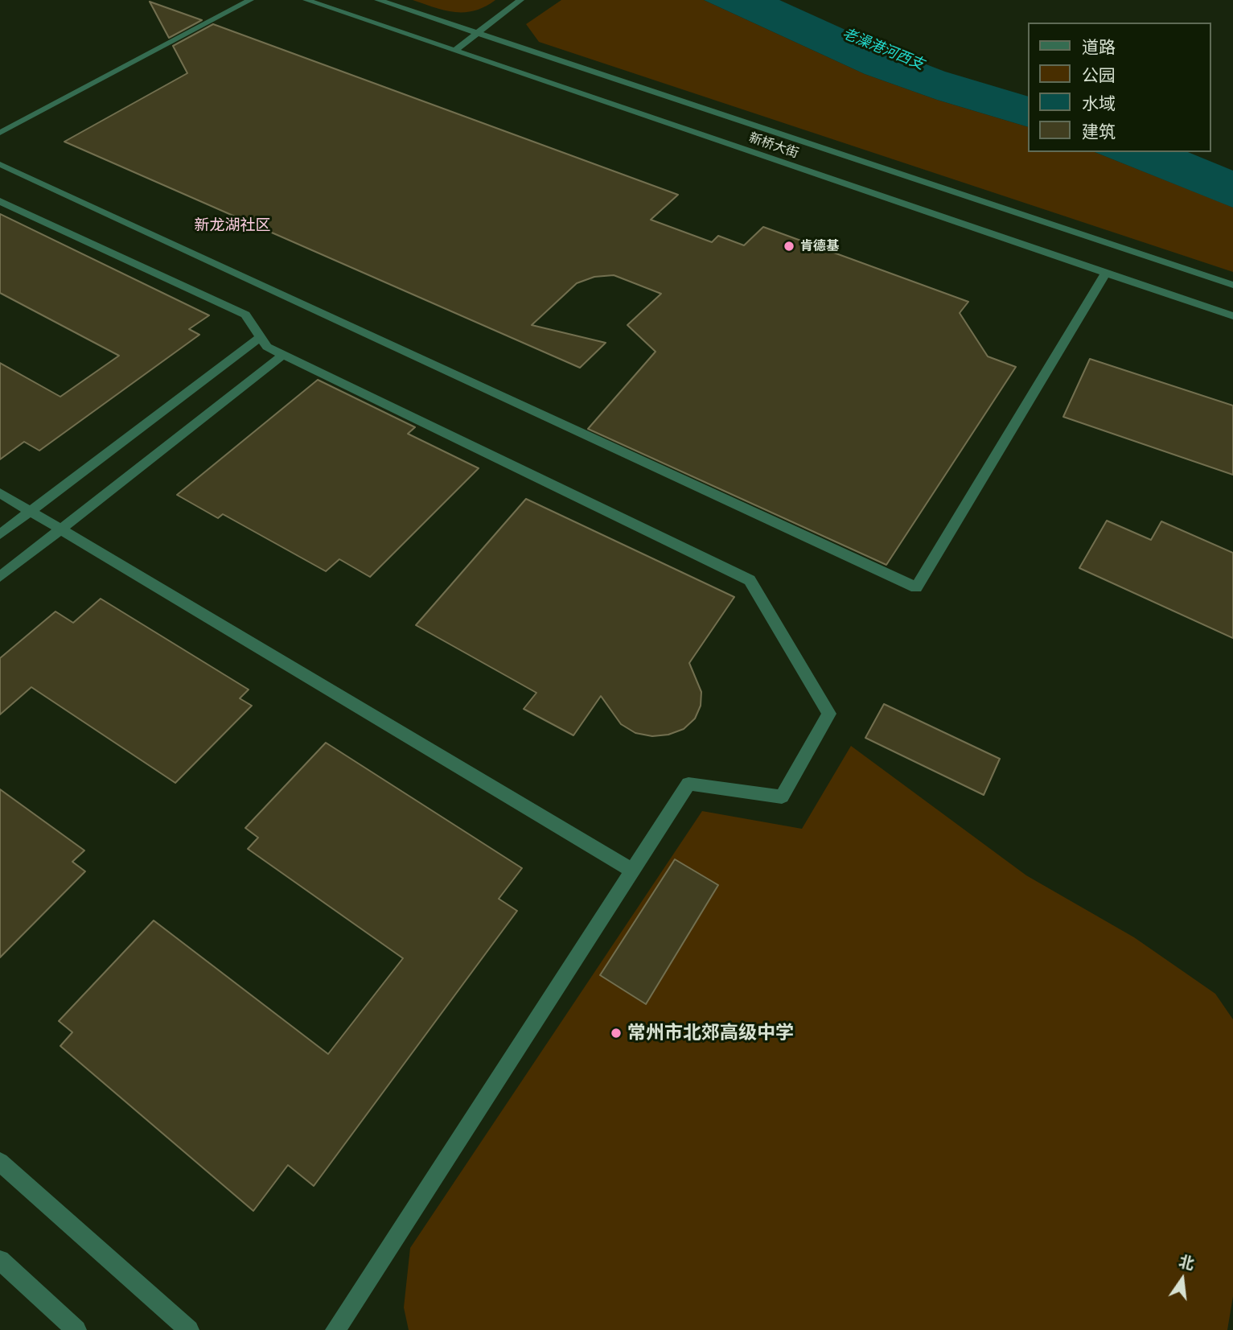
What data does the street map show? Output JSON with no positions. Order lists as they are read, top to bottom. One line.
{"streets":{"street":["新桥大街"]},"districts":["新龙湖社区"],"water":["老澡港河西支"],"places":["肯德基","常州市北郊高级中学"],"legend":["道路","公园","水域","建筑"],"north":"top"}
